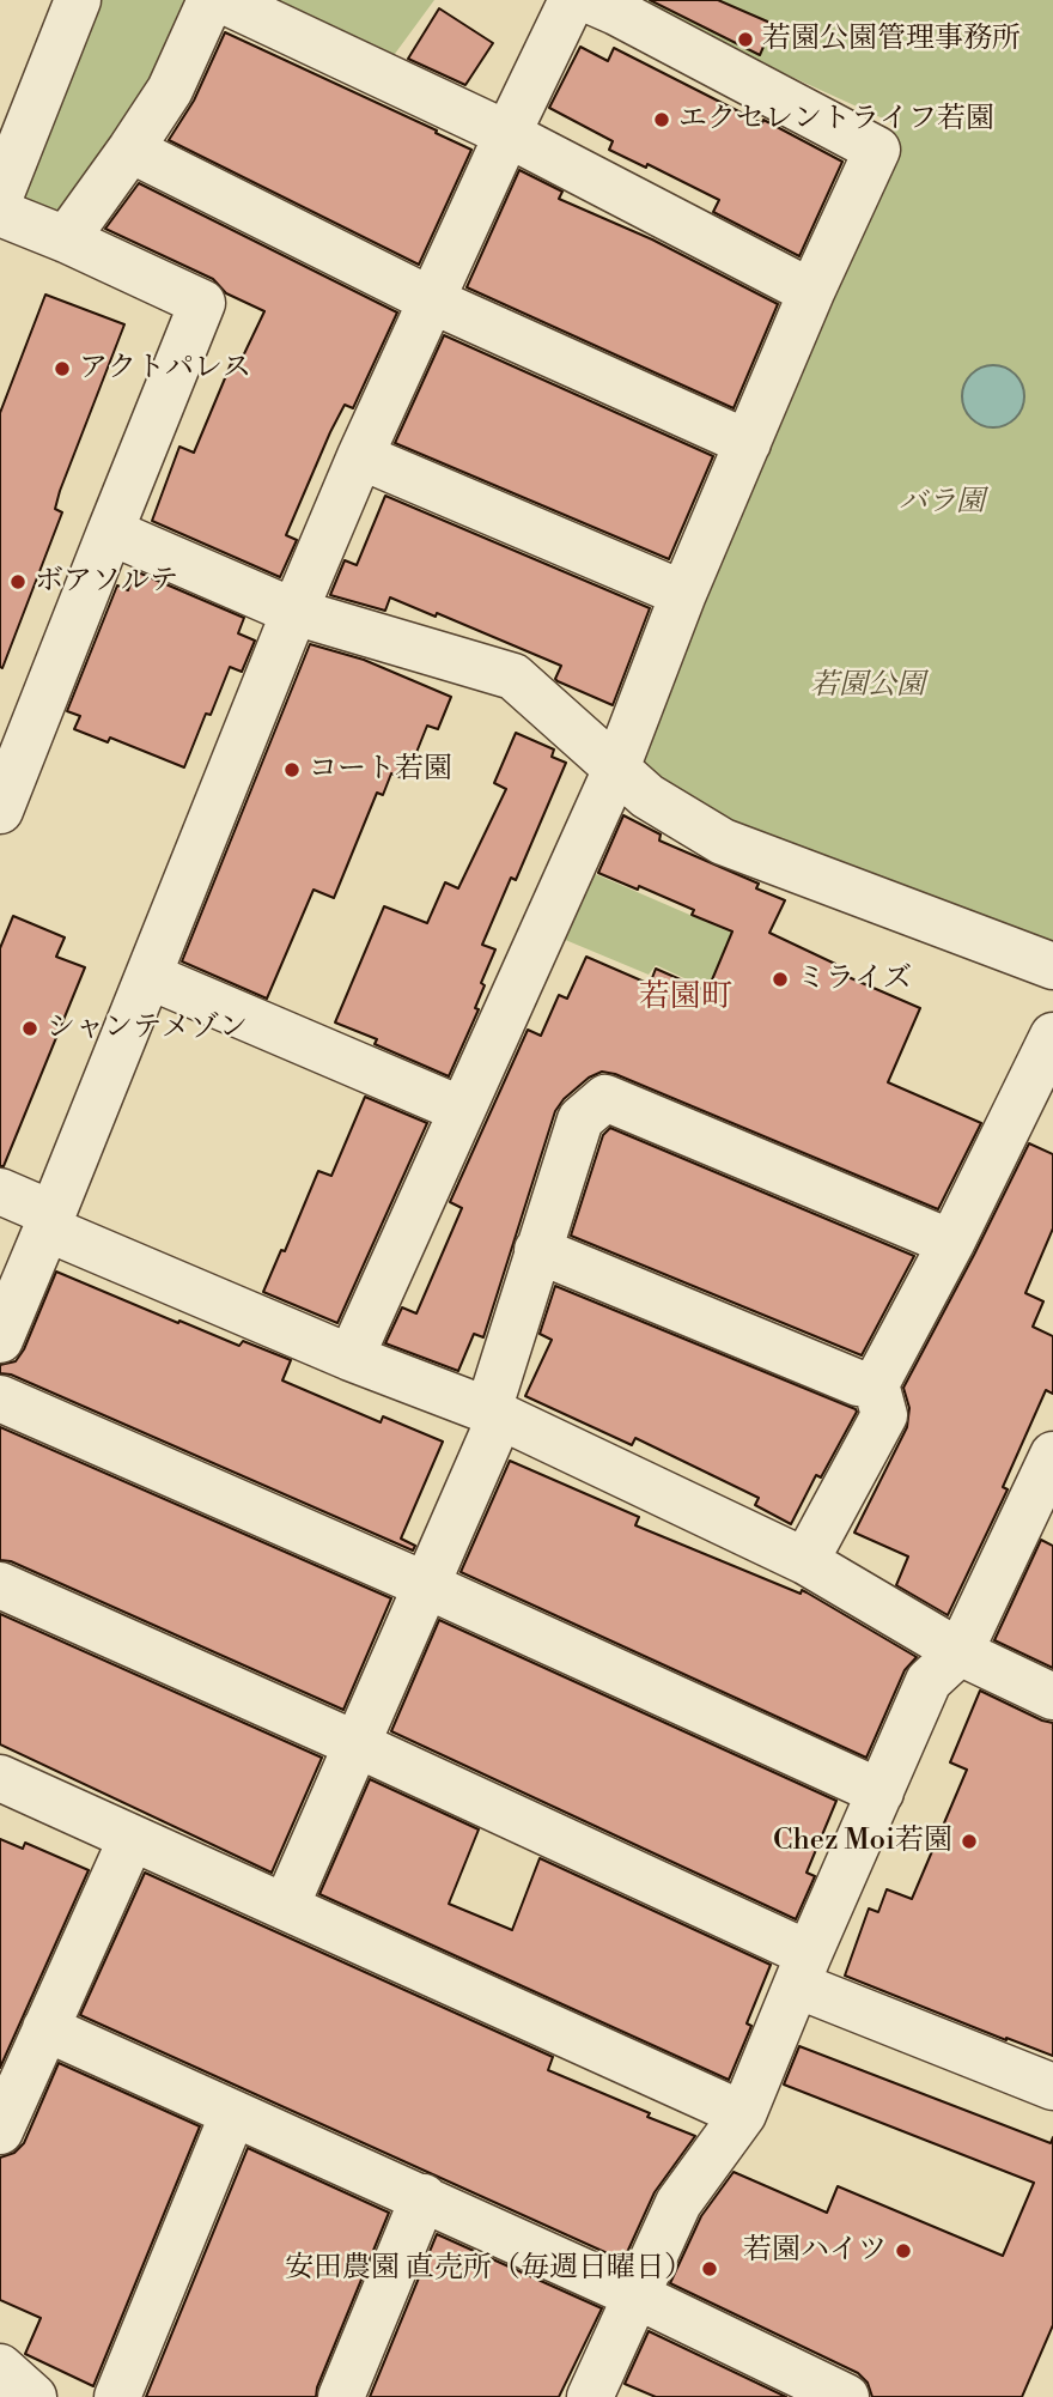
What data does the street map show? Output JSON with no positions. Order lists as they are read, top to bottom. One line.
{"districts":["若園町"],"parks":["バラ園","若園公園"],"places":["若園公園管理事務所","エクセレントライフ若園","アクトパレス","ボアソルテ","コート若園","ミライズ","シャンテメゾン","Chez Moi若園","若園ハイツ","安田農園 直売所（毎週日曜日）"]}
